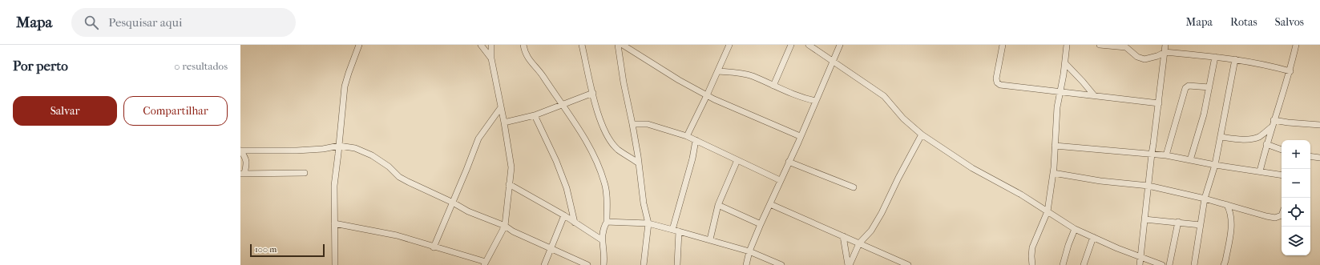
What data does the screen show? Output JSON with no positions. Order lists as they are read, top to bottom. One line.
{"scale_bar":"100 m","page":{"header":"Mapa","search":"Pesquisar aqui","nav":["Mapa","Rotas","Salvos"],"heading":["Por perto","0 resultados"],"buttons":["Salvar","Compartilhar"],"map_buttons":["+","−"],"scale":"100 m"}}
